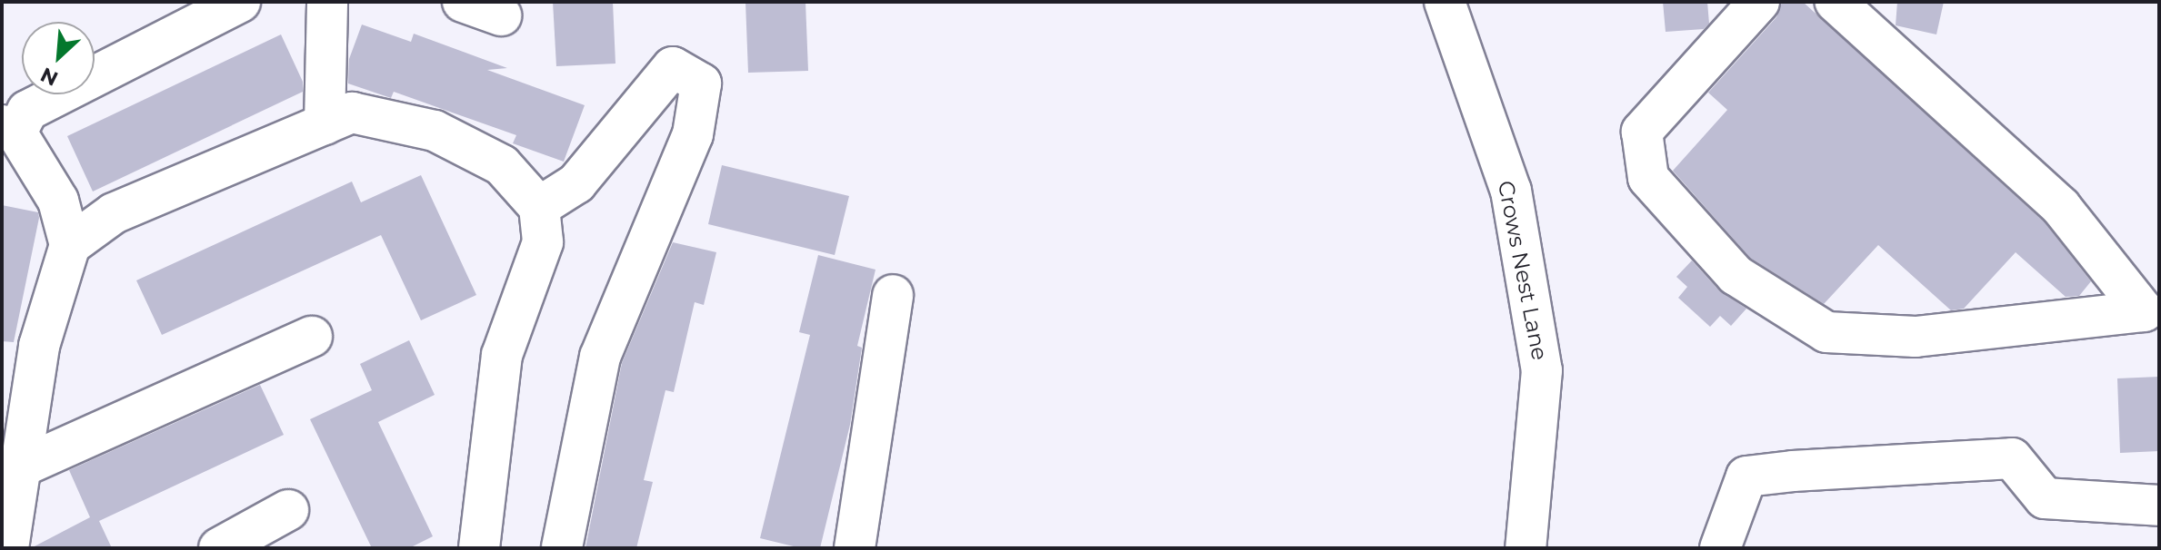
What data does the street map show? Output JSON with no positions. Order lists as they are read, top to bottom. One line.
{"streets":{"street":["Crows Nest Lane"]},"north":"bottom left"}
